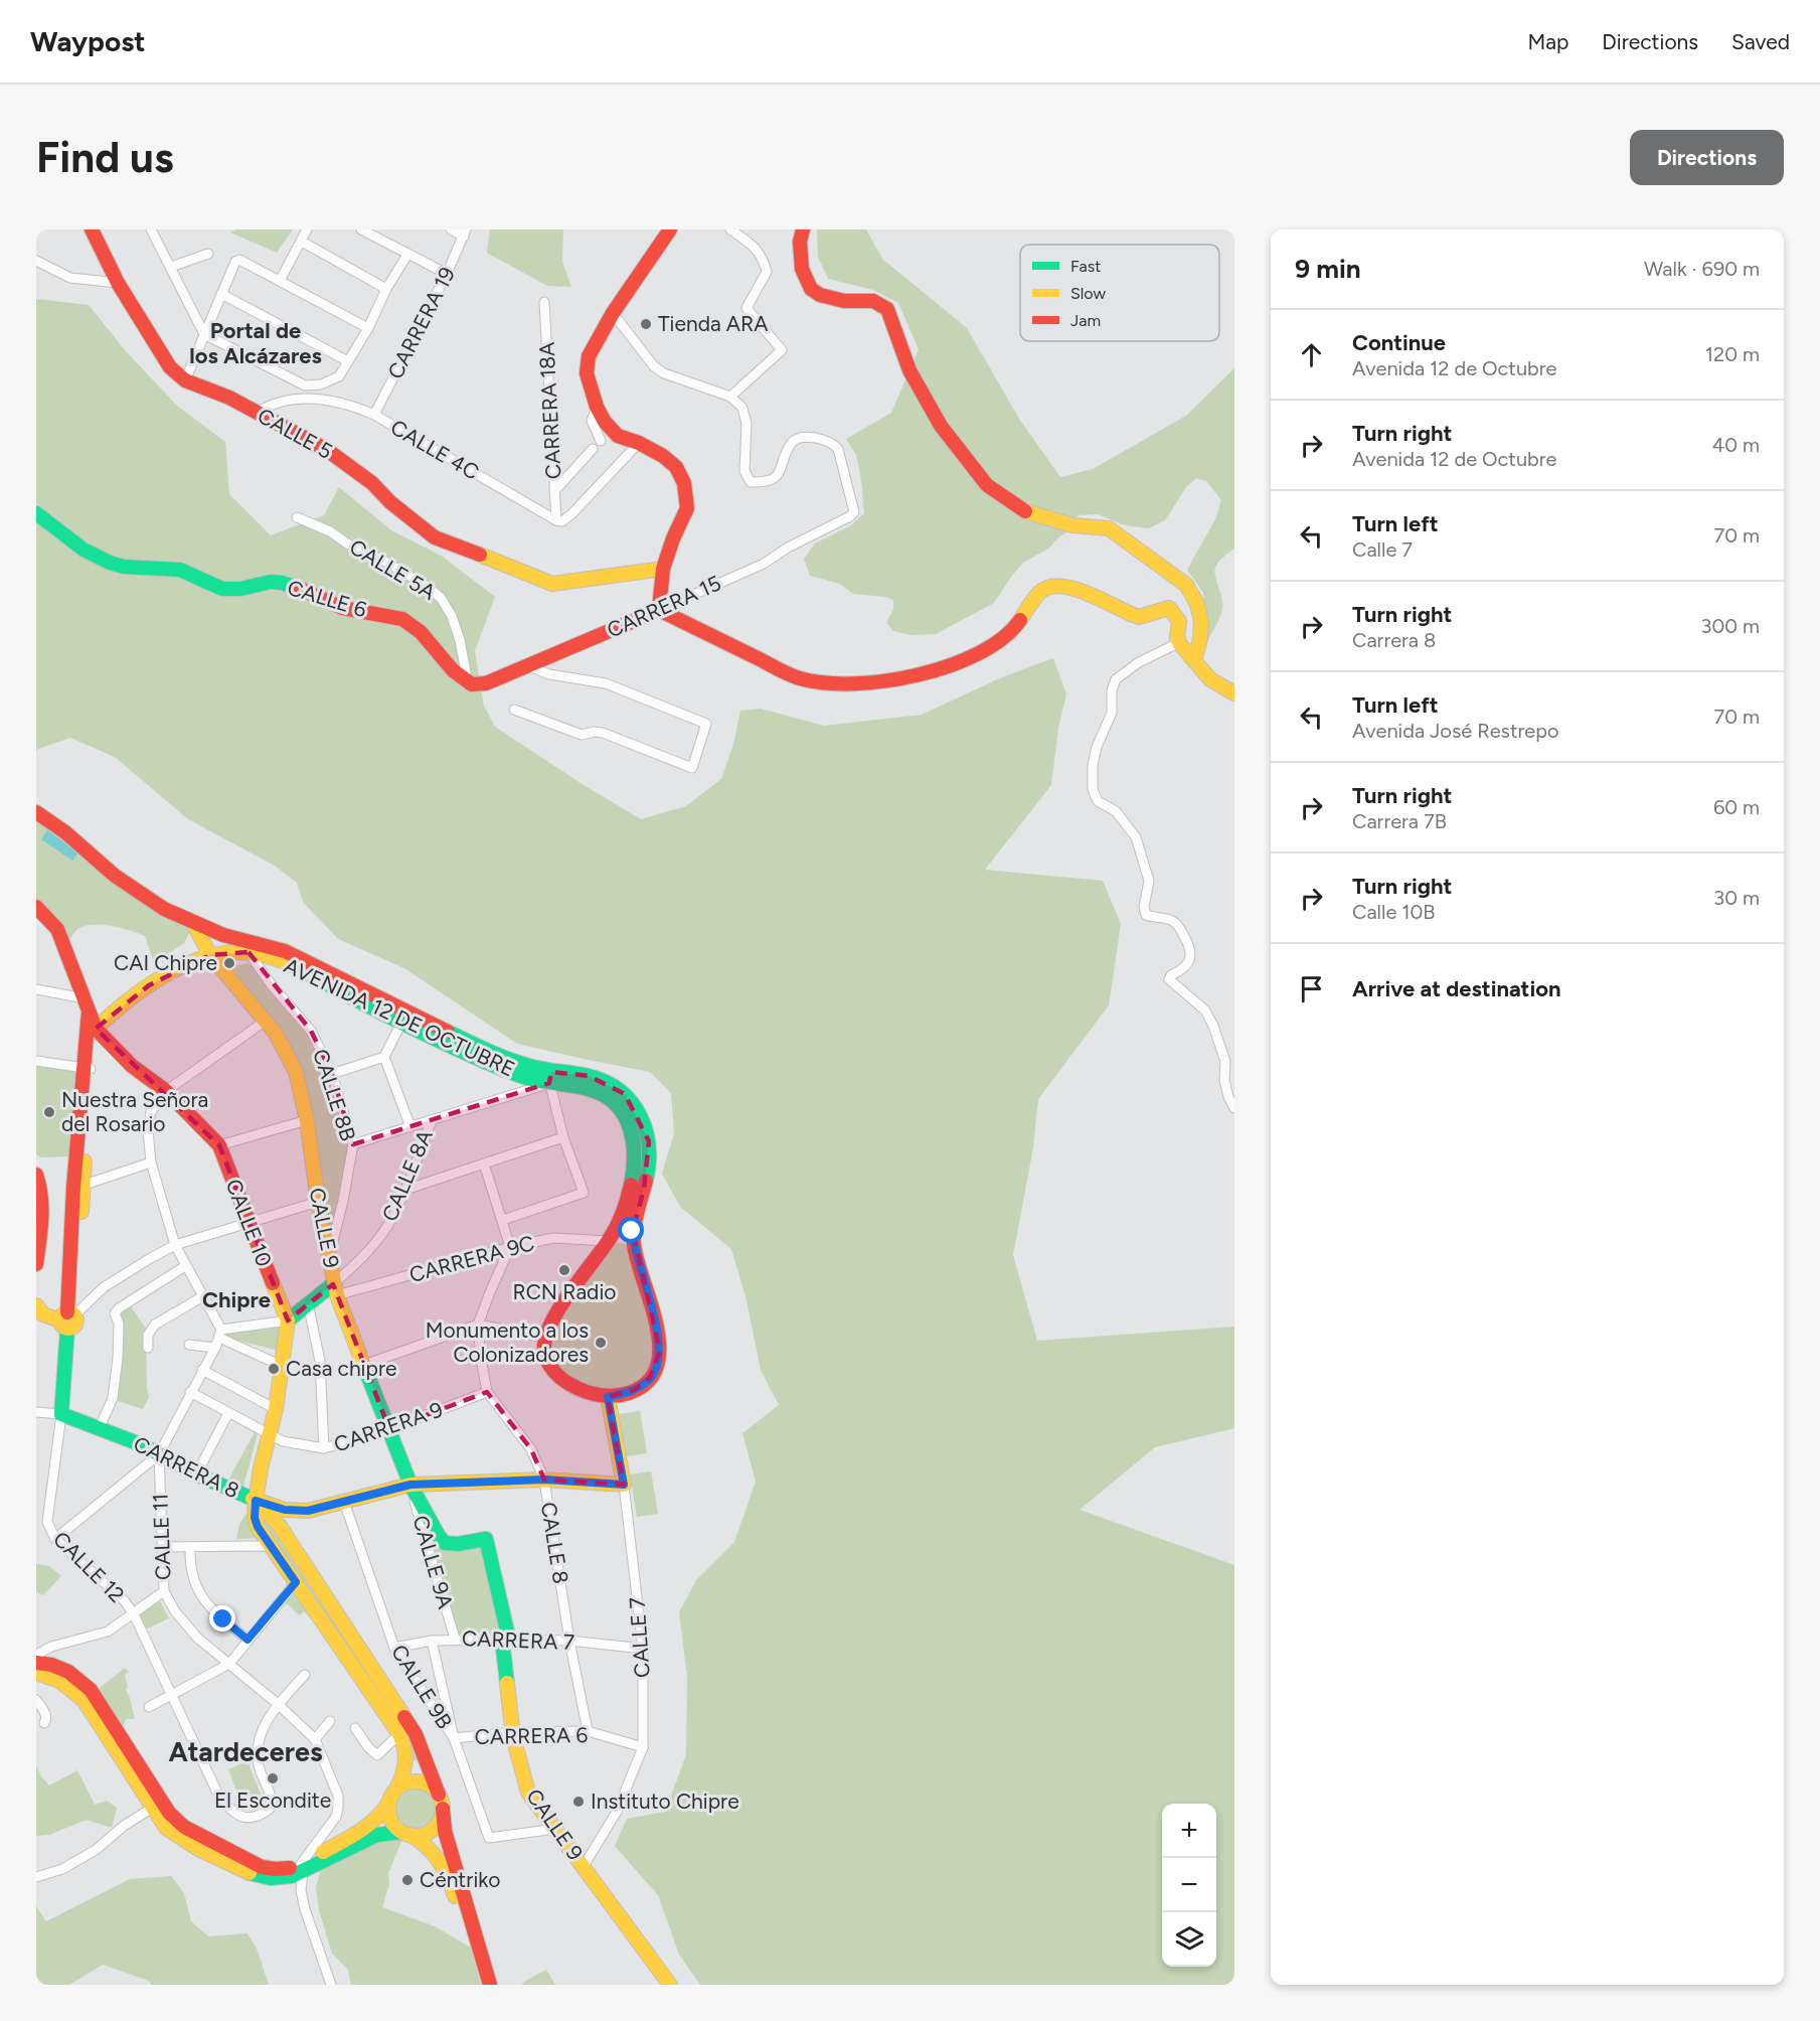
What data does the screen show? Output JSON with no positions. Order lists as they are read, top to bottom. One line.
{"streets":{"main road":["CALLE 5","CALLE 6","CARRERA 15","AVENIDA 12 DE OCTUBRE","CALLE 10","CALLE 9","CARRERA 9C","CARRERA 8","CALLE 12","CALLE 7"],"street":["CARRERA 19","CARRERA 18A","CALLE 4C","CALLE 5A","CALLE 8B","CALLE 8A","CARRERA 9","CALLE 11","CALLE 8","CALLE 9A","CARRERA 7","CALLE 9B","CARRERA 6"]},"crossings":[["CARRERA 19","CALLE 4C"],["CARRERA 18A","CALLE 4C"],["CALLE 5","CALLE 4C"],["CALLE 5A","CALLE 6"],["CALLE 5A","CARRERA 15"],["CALLE 6","CARRERA 15"],["AVENIDA 12 DE OCTUBRE","CALLE 8B"],["AVENIDA 12 DE OCTUBRE","CALLE 10"],["AVENIDA 12 DE OCTUBRE","CALLE 9"],["AVENIDA 12 DE OCTUBRE","CARRERA 9C"],["AVENIDA 12 DE OCTUBRE","CALLE 12"],["AVENIDA 12 DE OCTUBRE","CALLE 7"],["CALLE 8B","CALLE 9"],["CALLE 8A","CALLE 9"],["CALLE 8A","CARRERA 9C"],["CALLE 10","CARRERA 9C"],["CALLE 10","CARRERA 9"],["CALLE 10","CARRERA 8"],["CALLE 10","CALLE 12"],["CALLE 9","CARRERA 9C"],["CALLE 9","CARRERA 9"],["CALLE 9","CARRERA 8"],["CALLE 9","CALLE 9A"],["CALLE 9","CALLE 7"],["CALLE 9","CARRERA 7"],["CALLE 9","CALLE 9B"],["CALLE 9","CARRERA 6"],["CARRERA 9","CALLE 11"],["CARRERA 9","CALLE 8"],["CARRERA 8","CALLE 11"],["CARRERA 8","CALLE 8"],["CARRERA 8","CALLE 9A"],["CARRERA 8","CALLE 12"],["CARRERA 8","CALLE 7"],["CARRERA 8","CALLE 9B"],["CALLE 11","CALLE 12"],["CALLE 8","CARRERA 7"],["CALLE 8","CARRERA 6"],["CALLE 9A","CARRERA 7"],["CALLE 9A","CALLE 9B"],["CALLE 9A","CARRERA 6"],["CALLE 7","CARRERA 7"],["CALLE 7","CARRERA 6"],["CARRERA 7","CALLE 9B"],["CALLE 9B","CARRERA 6"]],"districts":["Portal de los Alcázares","Chipre","Atardeceres"],"places":["Tienda ARA","CAI Chipre","Nuestra Señora del Rosario","RCN Radio","Monumento a los Colonizadores","Casa chipre","El Escondite","Instituto Chipre","Céntriko"],"legend":["Fast","Slow","Jam"],"page":{"header":"Waypost","nav":["Map","Directions","Saved"],"buttons":"Directions","title":"Find us","heading":["9 min","Walk · 690 m"],"list":[["Continue","Avenida 12 de Octubre","120 m"],["Turn right","Avenida 12 de Octubre","40 m"],["Turn left","Calle 7","70 m"],["Turn right","Carrera 8","300 m"],["Turn left","Avenida José Restrepo","70 m"],["Turn right","Carrera 7B","60 m"],["Turn right","Calle 10B","30 m"],"Arrive at destination"],"map_buttons":["+","−"]}}
